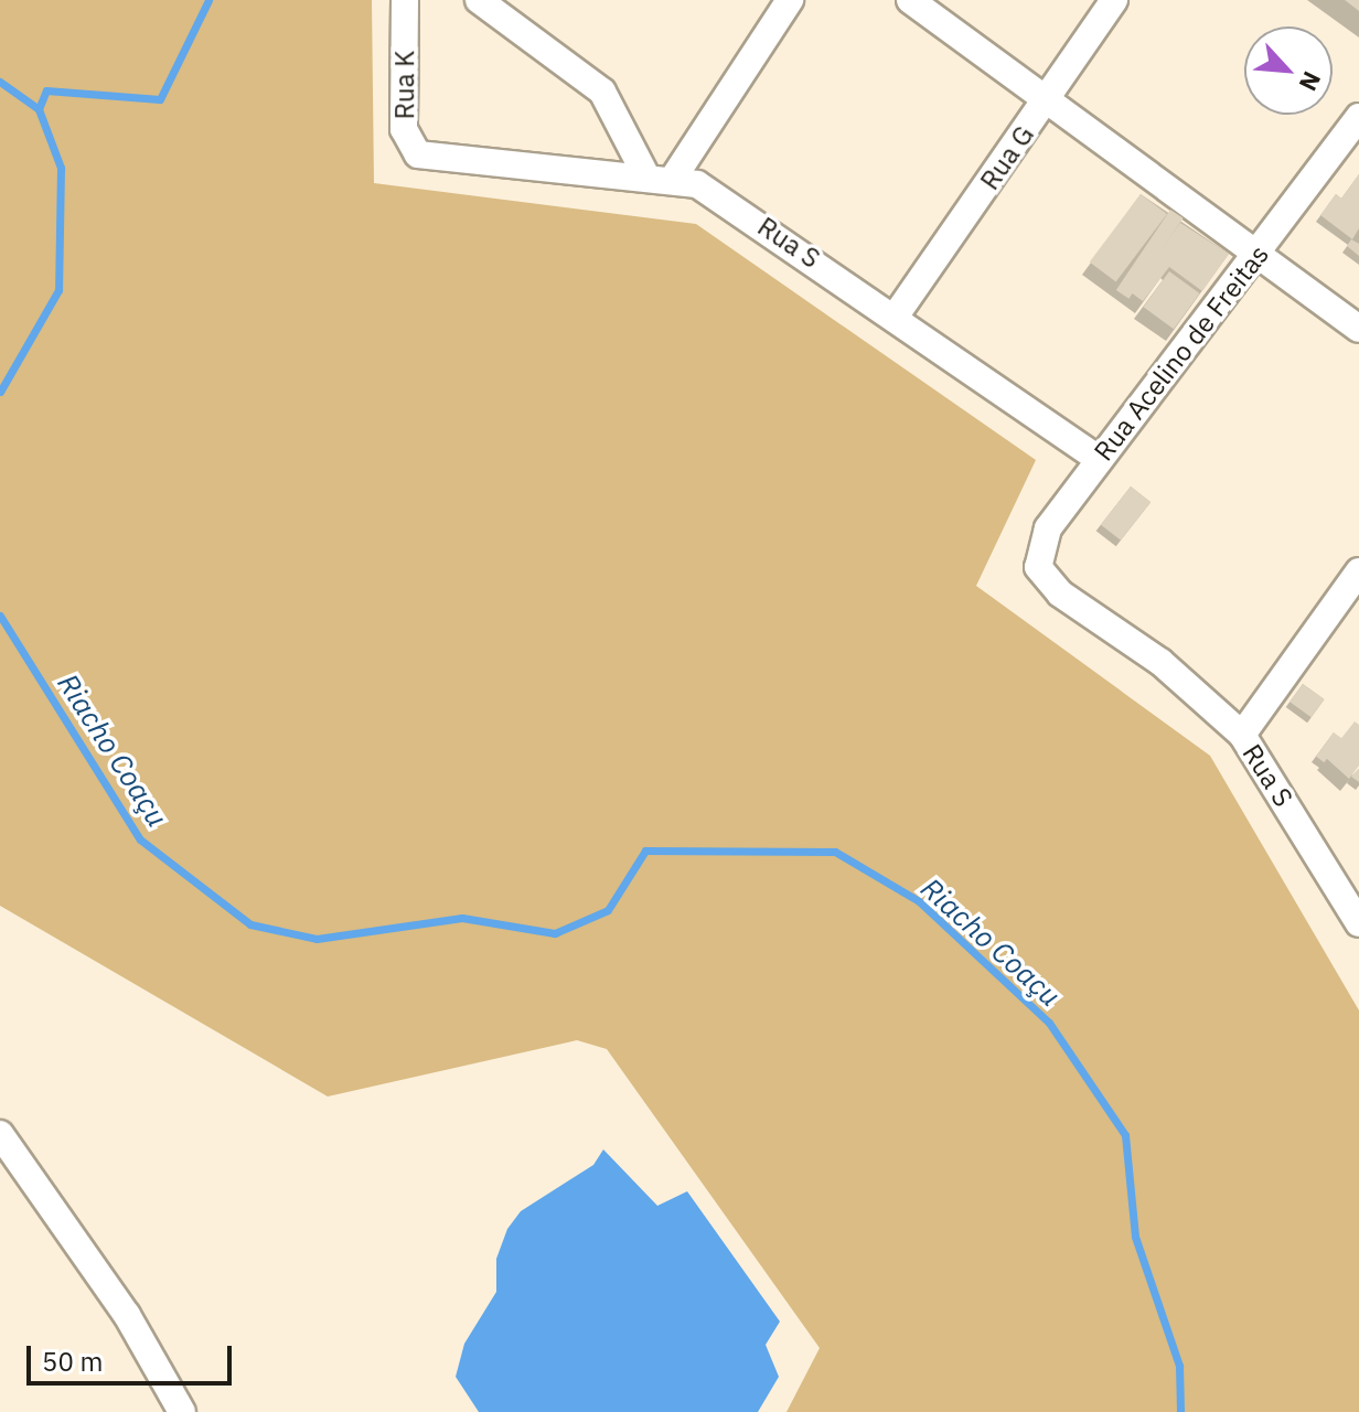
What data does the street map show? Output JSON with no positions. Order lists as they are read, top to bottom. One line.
{"streets":{"street":["Rua K","Rua G","Rua S","Rua Acelino de Freitas"]},"crossings":[["Rua K","Rua S"],["Rua G","Rua S"],["Rua S","Rua Acelino de Freitas"]],"water":["Riacho Coaçu"],"scale_bar":"50 m","north":"bottom right"}
